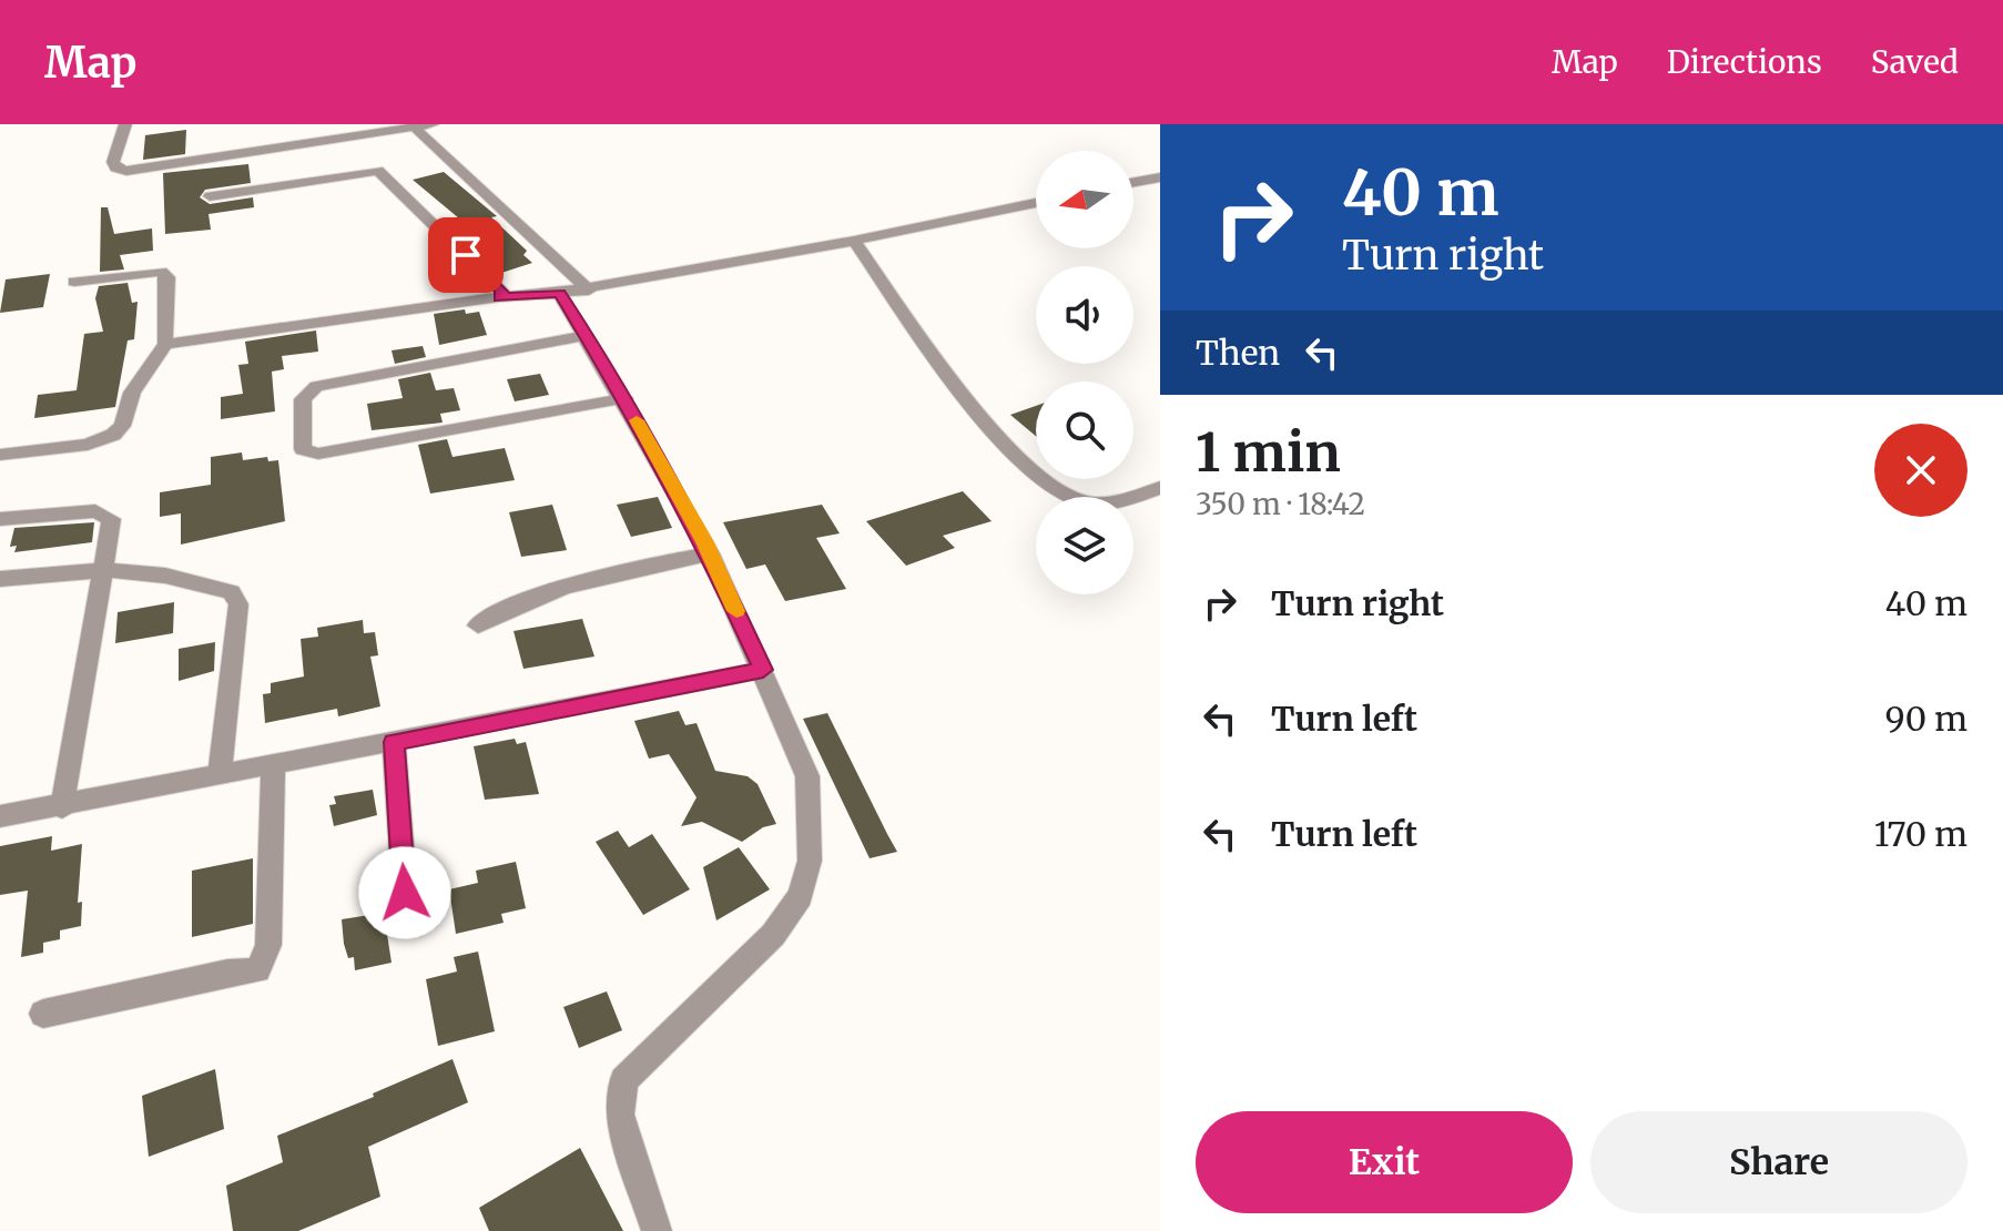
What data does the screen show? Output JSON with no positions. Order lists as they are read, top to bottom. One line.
{"north":"left","page":{"header":"Map","nav":["Map","Directions","Saved"],"turn":["40 m","Turn right"],"then":"Then","heading":["1 min","350 m · 18:42"],"list":[{"name":"Turn right","value":"40 m"},{"name":"Turn left","value":"90 m"},{"name":"Turn left","value":"170 m"}],"buttons":["Exit","Share"]}}
